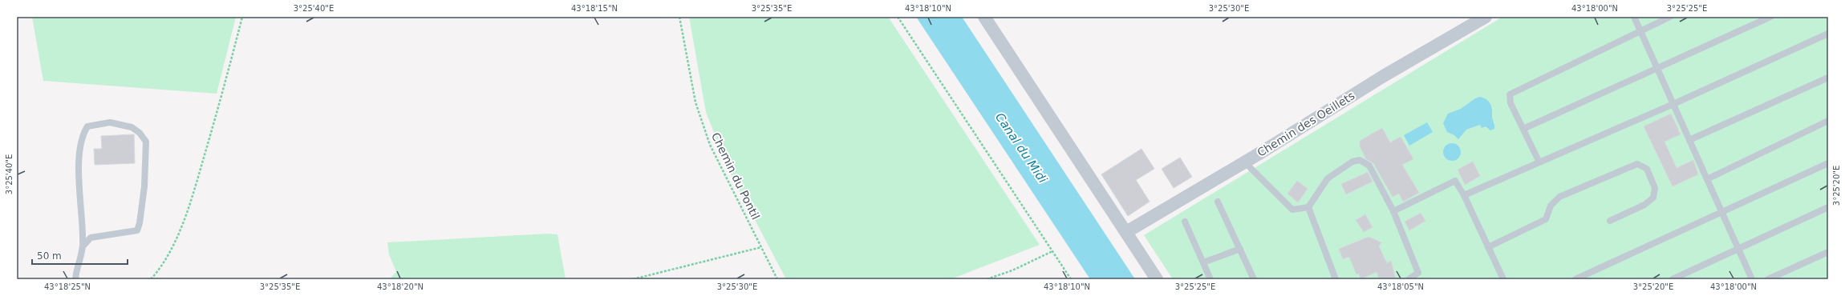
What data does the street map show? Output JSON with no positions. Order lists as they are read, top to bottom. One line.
{"streets":{"street":["Chemin des Oeillets"],"path":["Chemin du Pontil"]},"water":["Canal du Midi"],"scale_bar":"50 m","coordinates":["3°25'40\"E","43°18'15\"N","3°25'35\"E","43°18'10\"N","3°25'30\"E","43°18'00\"N","3°25'25\"E","3°25'20\"E","43°18'25\"N","43°18'20\"N","43°18'05\"N"]}
